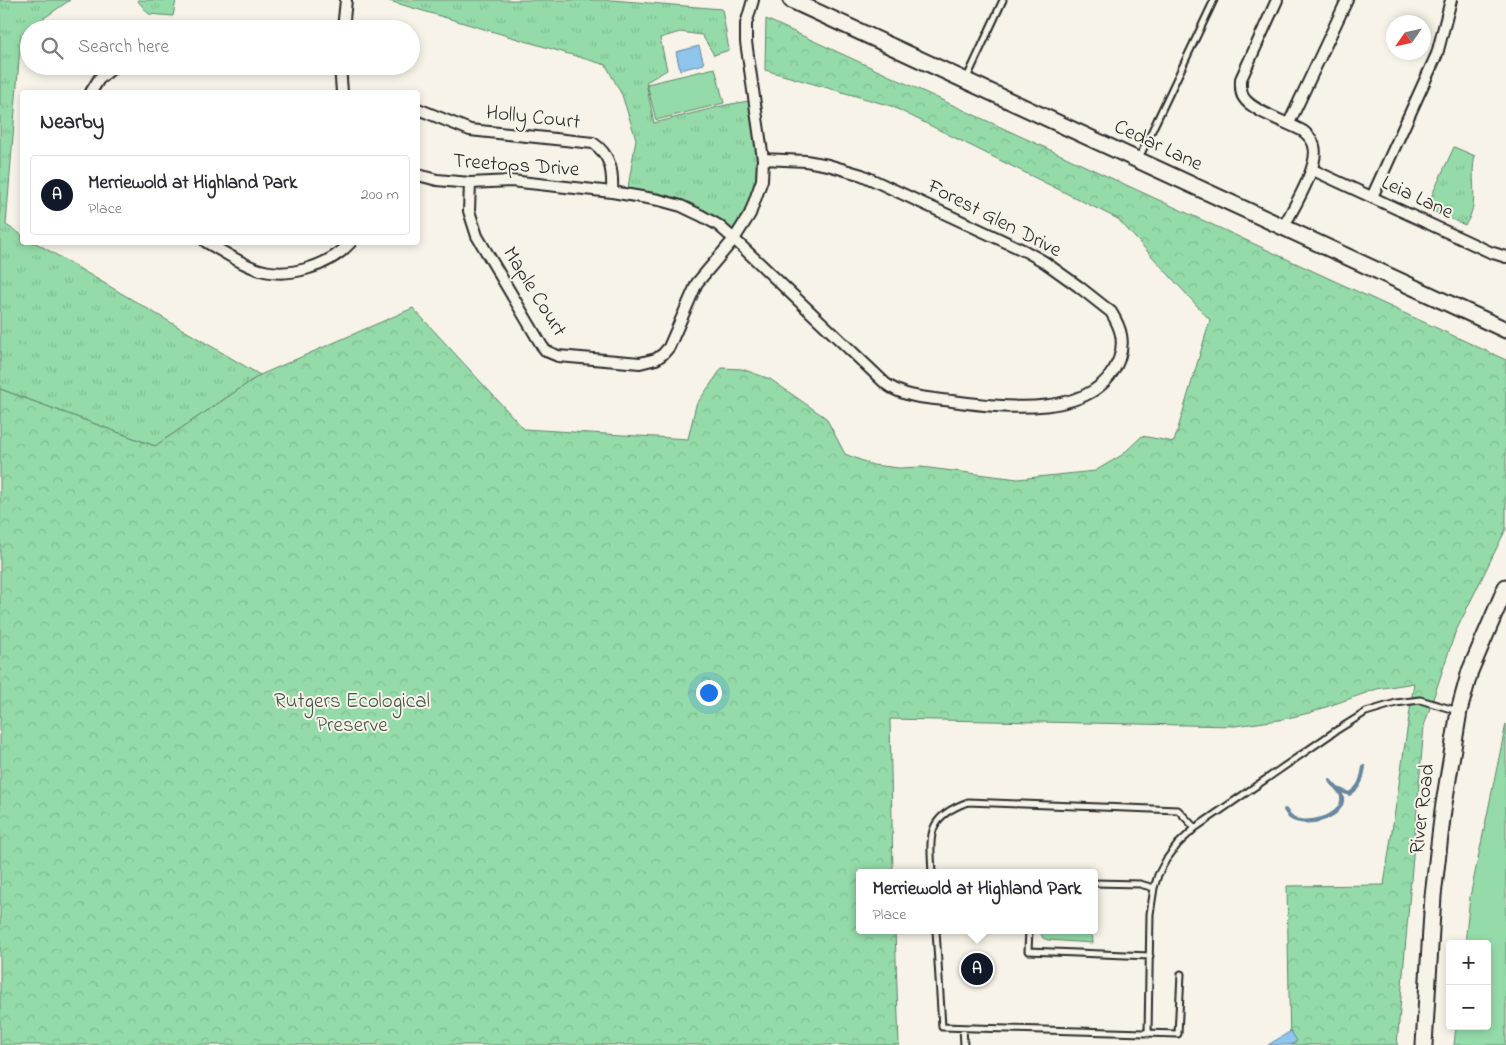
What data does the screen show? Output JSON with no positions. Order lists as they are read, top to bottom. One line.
{"streets":{"street":["Holly Court","Cedar Lane","Treetops Drive","Leia Lane","Forest Glen Drive","Maple Court","River Road"]},"crossings":[["Holly Court","Treetops Drive"],["Holly Court","Forest Glen Drive"],["Treetops Drive","Forest Glen Drive"],["Treetops Drive","Maple Court"],["Forest Glen Drive","Maple Court"]],"parks":["Rutgers Ecological Preserve"],"north":"bottom left","page":{"search":"Search here","heading":"Nearby","list":[{"mark":"A","name":"Merriewold at Highland Park","note":"Place","value":"200 m"}],"popup":["Merriewold at Highland Park","Place"],"map_buttons":["+","−"],"pins":"A"}}
